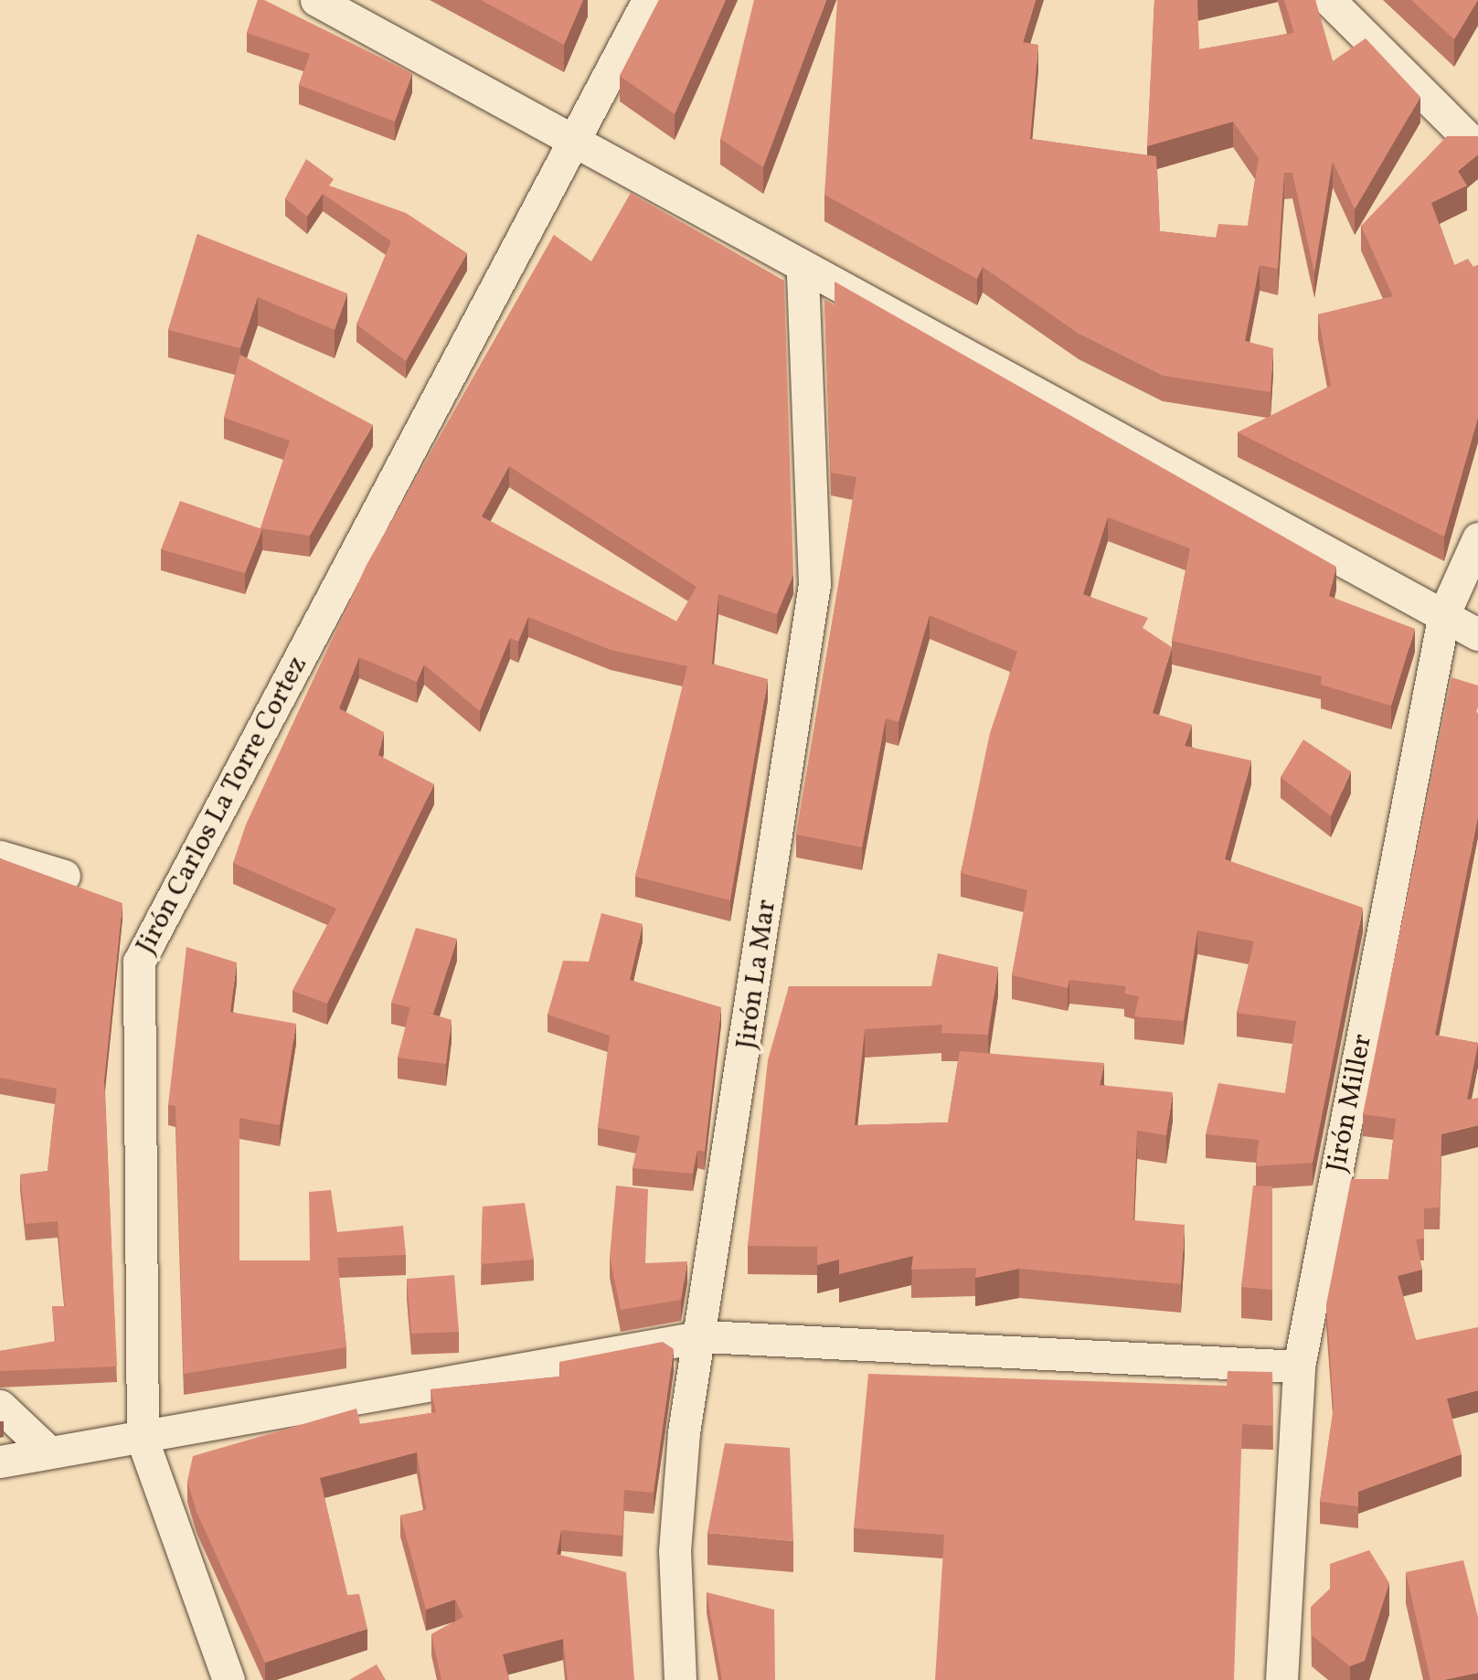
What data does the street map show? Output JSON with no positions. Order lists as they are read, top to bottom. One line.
{"streets":{"street":["Jirón Carlos La Torre Cortez","Jirón La Mar","Jirón Miller"]}}
